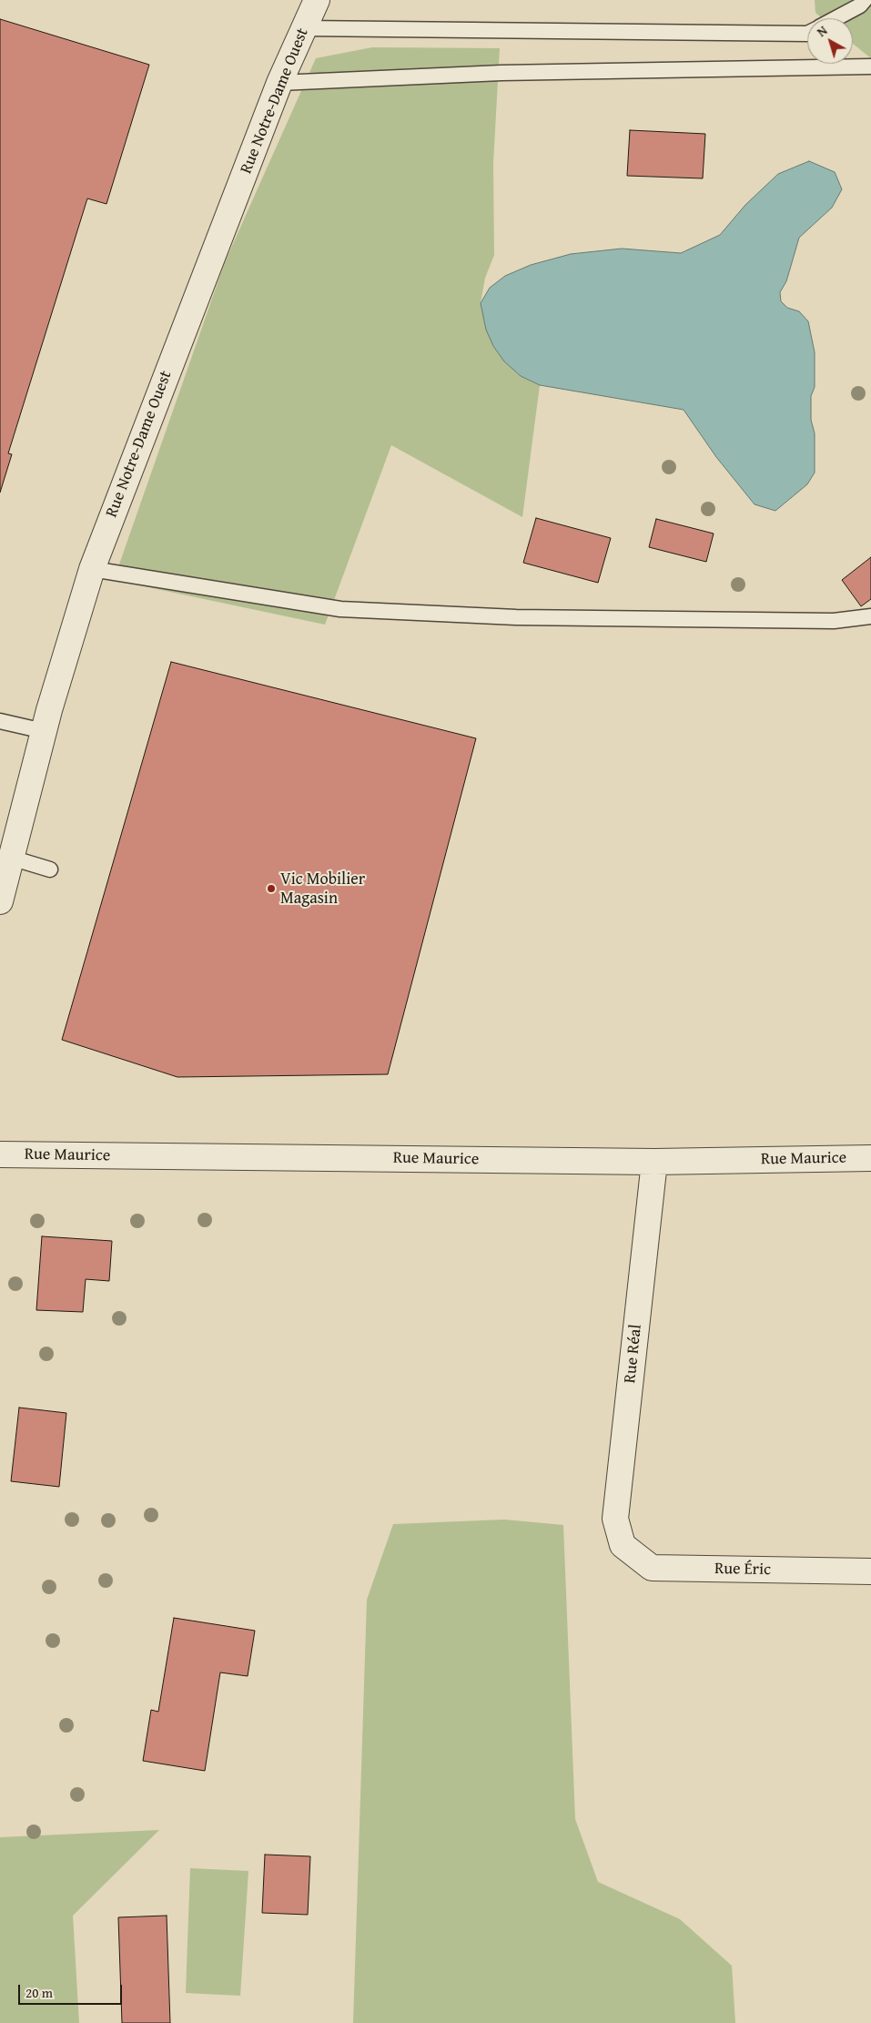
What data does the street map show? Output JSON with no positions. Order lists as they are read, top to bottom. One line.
{"streets":{"street":["Rue Notre-Dame Ouest","Rue Maurice","Rue Réal","Rue Éric"]},"crossings":[["Rue Maurice","Rue Réal"],["Rue Réal","Rue Éric"]],"places":["Vic Mobilier Magasin"],"scale_bar":"20 m","north":"top left"}
